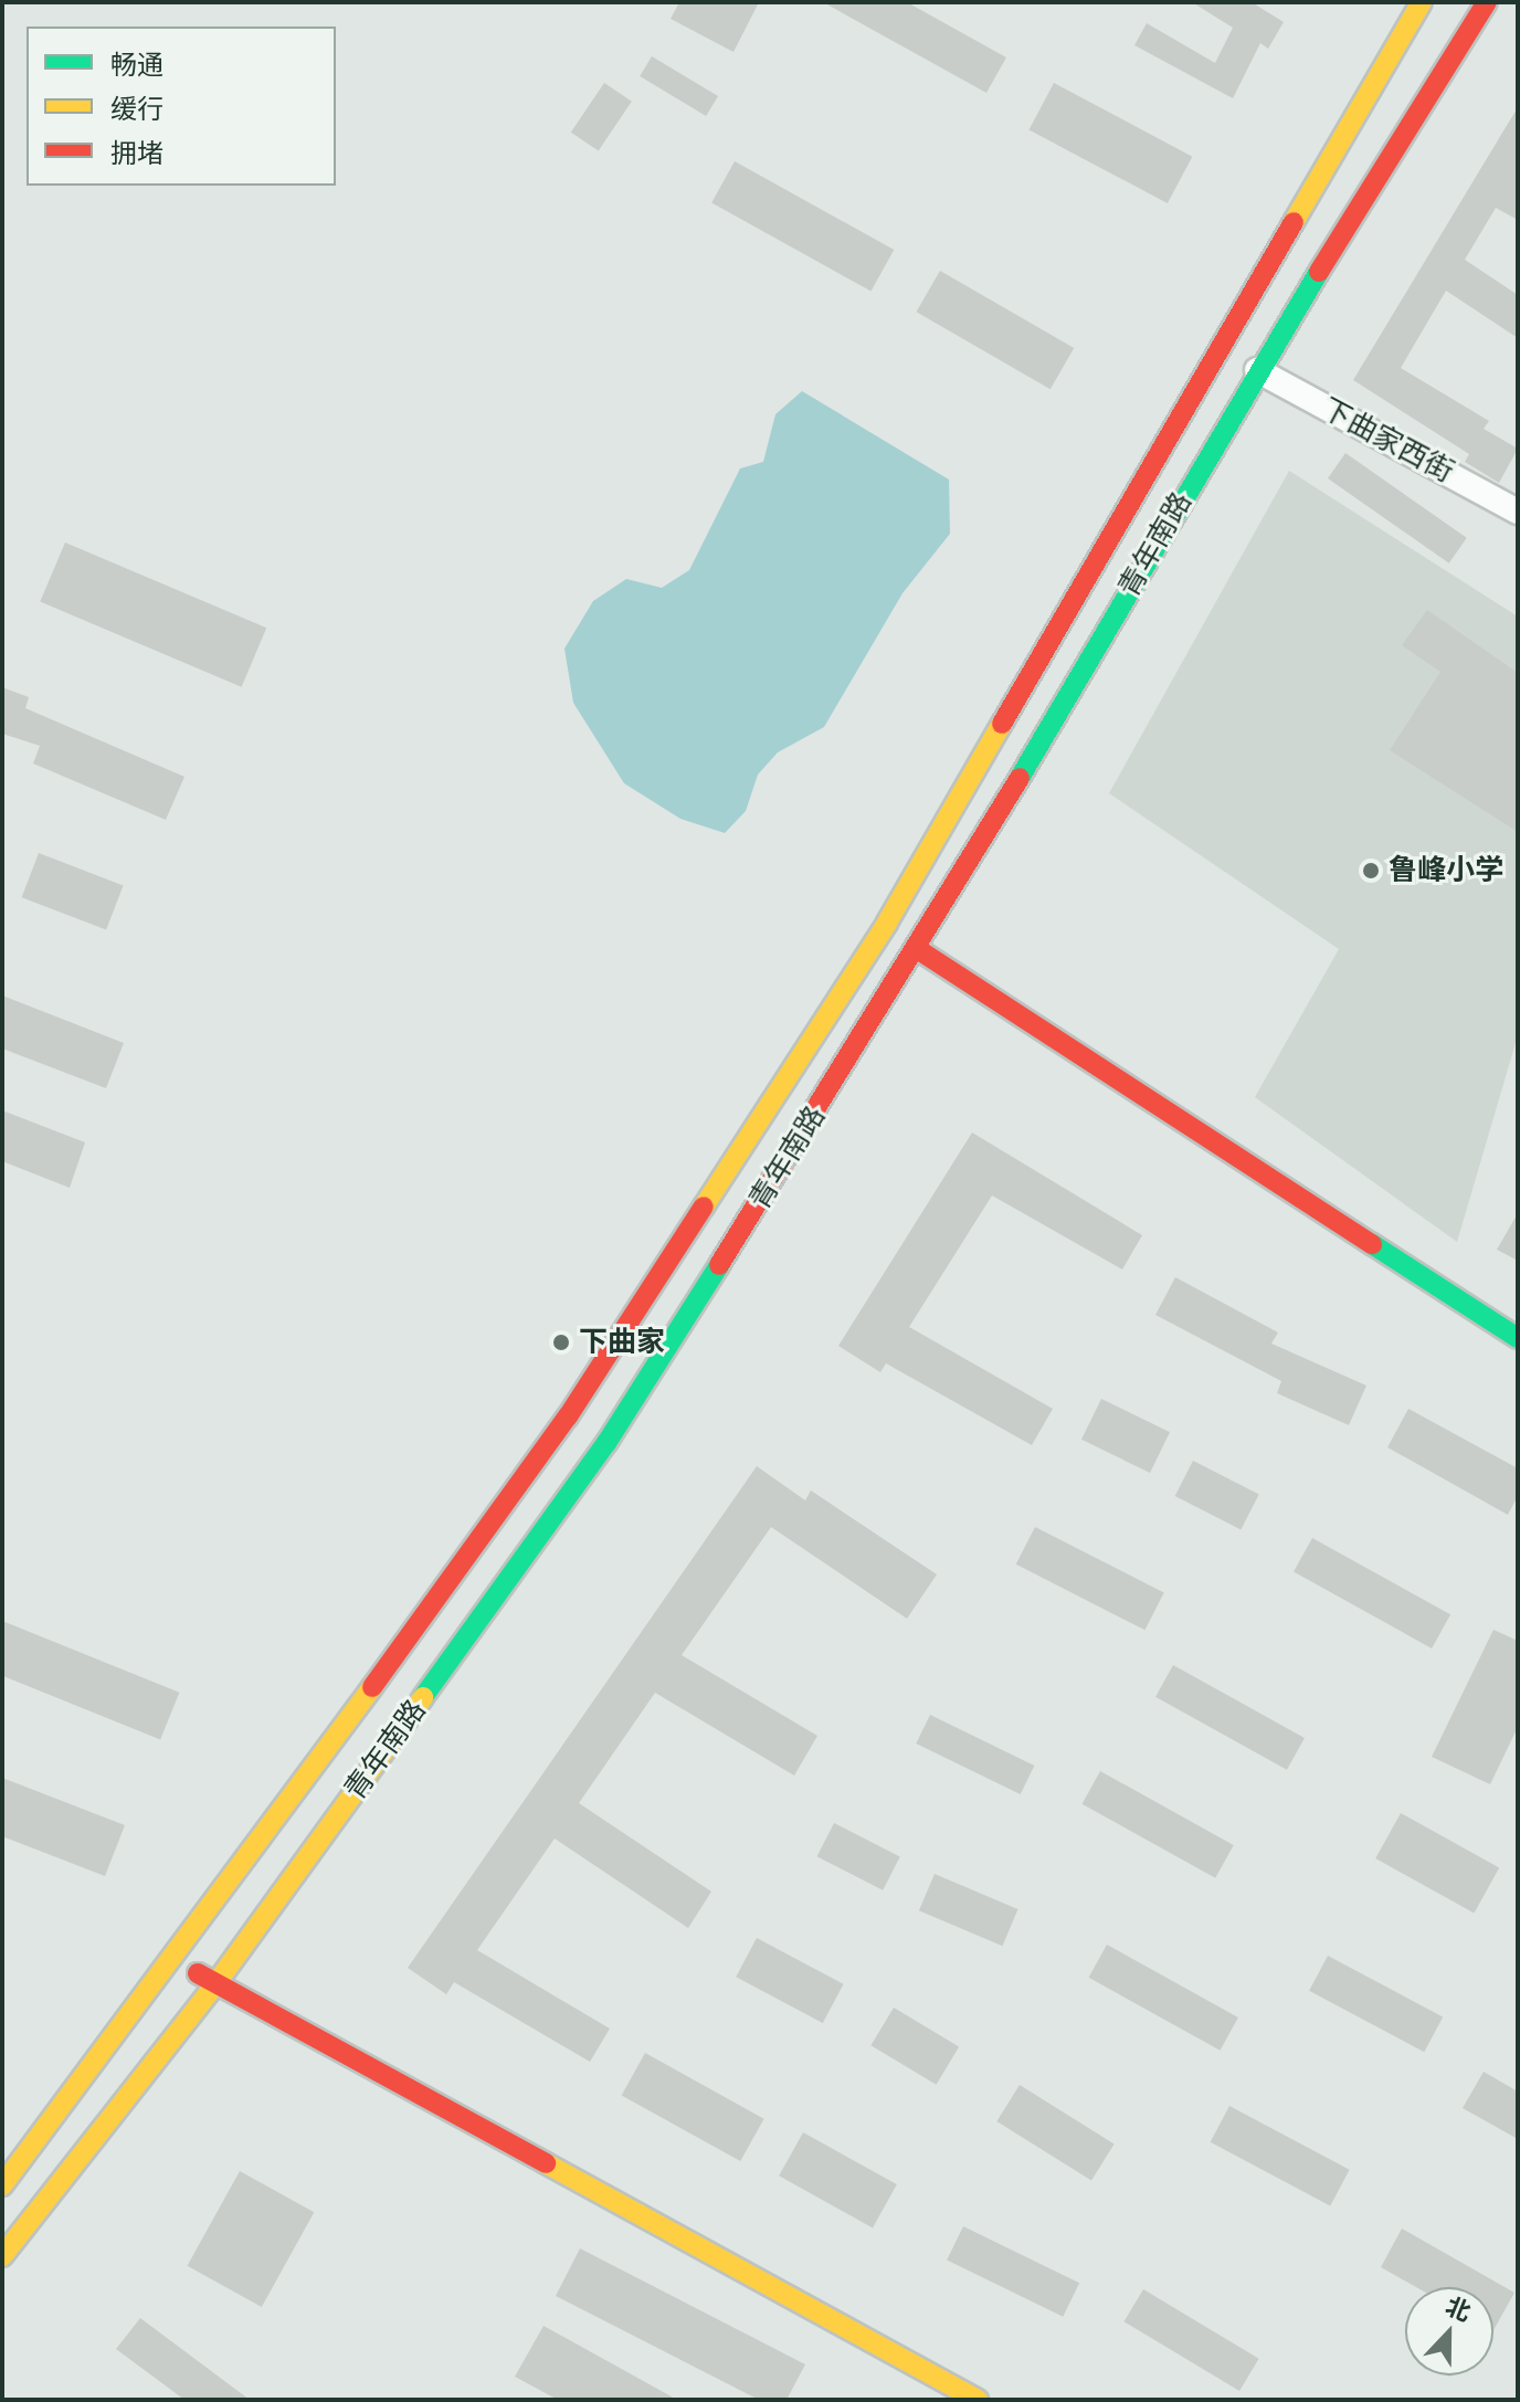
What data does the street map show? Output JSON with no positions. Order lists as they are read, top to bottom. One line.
{"streets":{"main road":["青年南路"],"street":["下曲家西街"]},"crossings":[["下曲家西街","青年南路"]],"places":["鲁峰小学","下曲家"],"legend":["畅通","缓行","拥堵"],"north":"top"}
